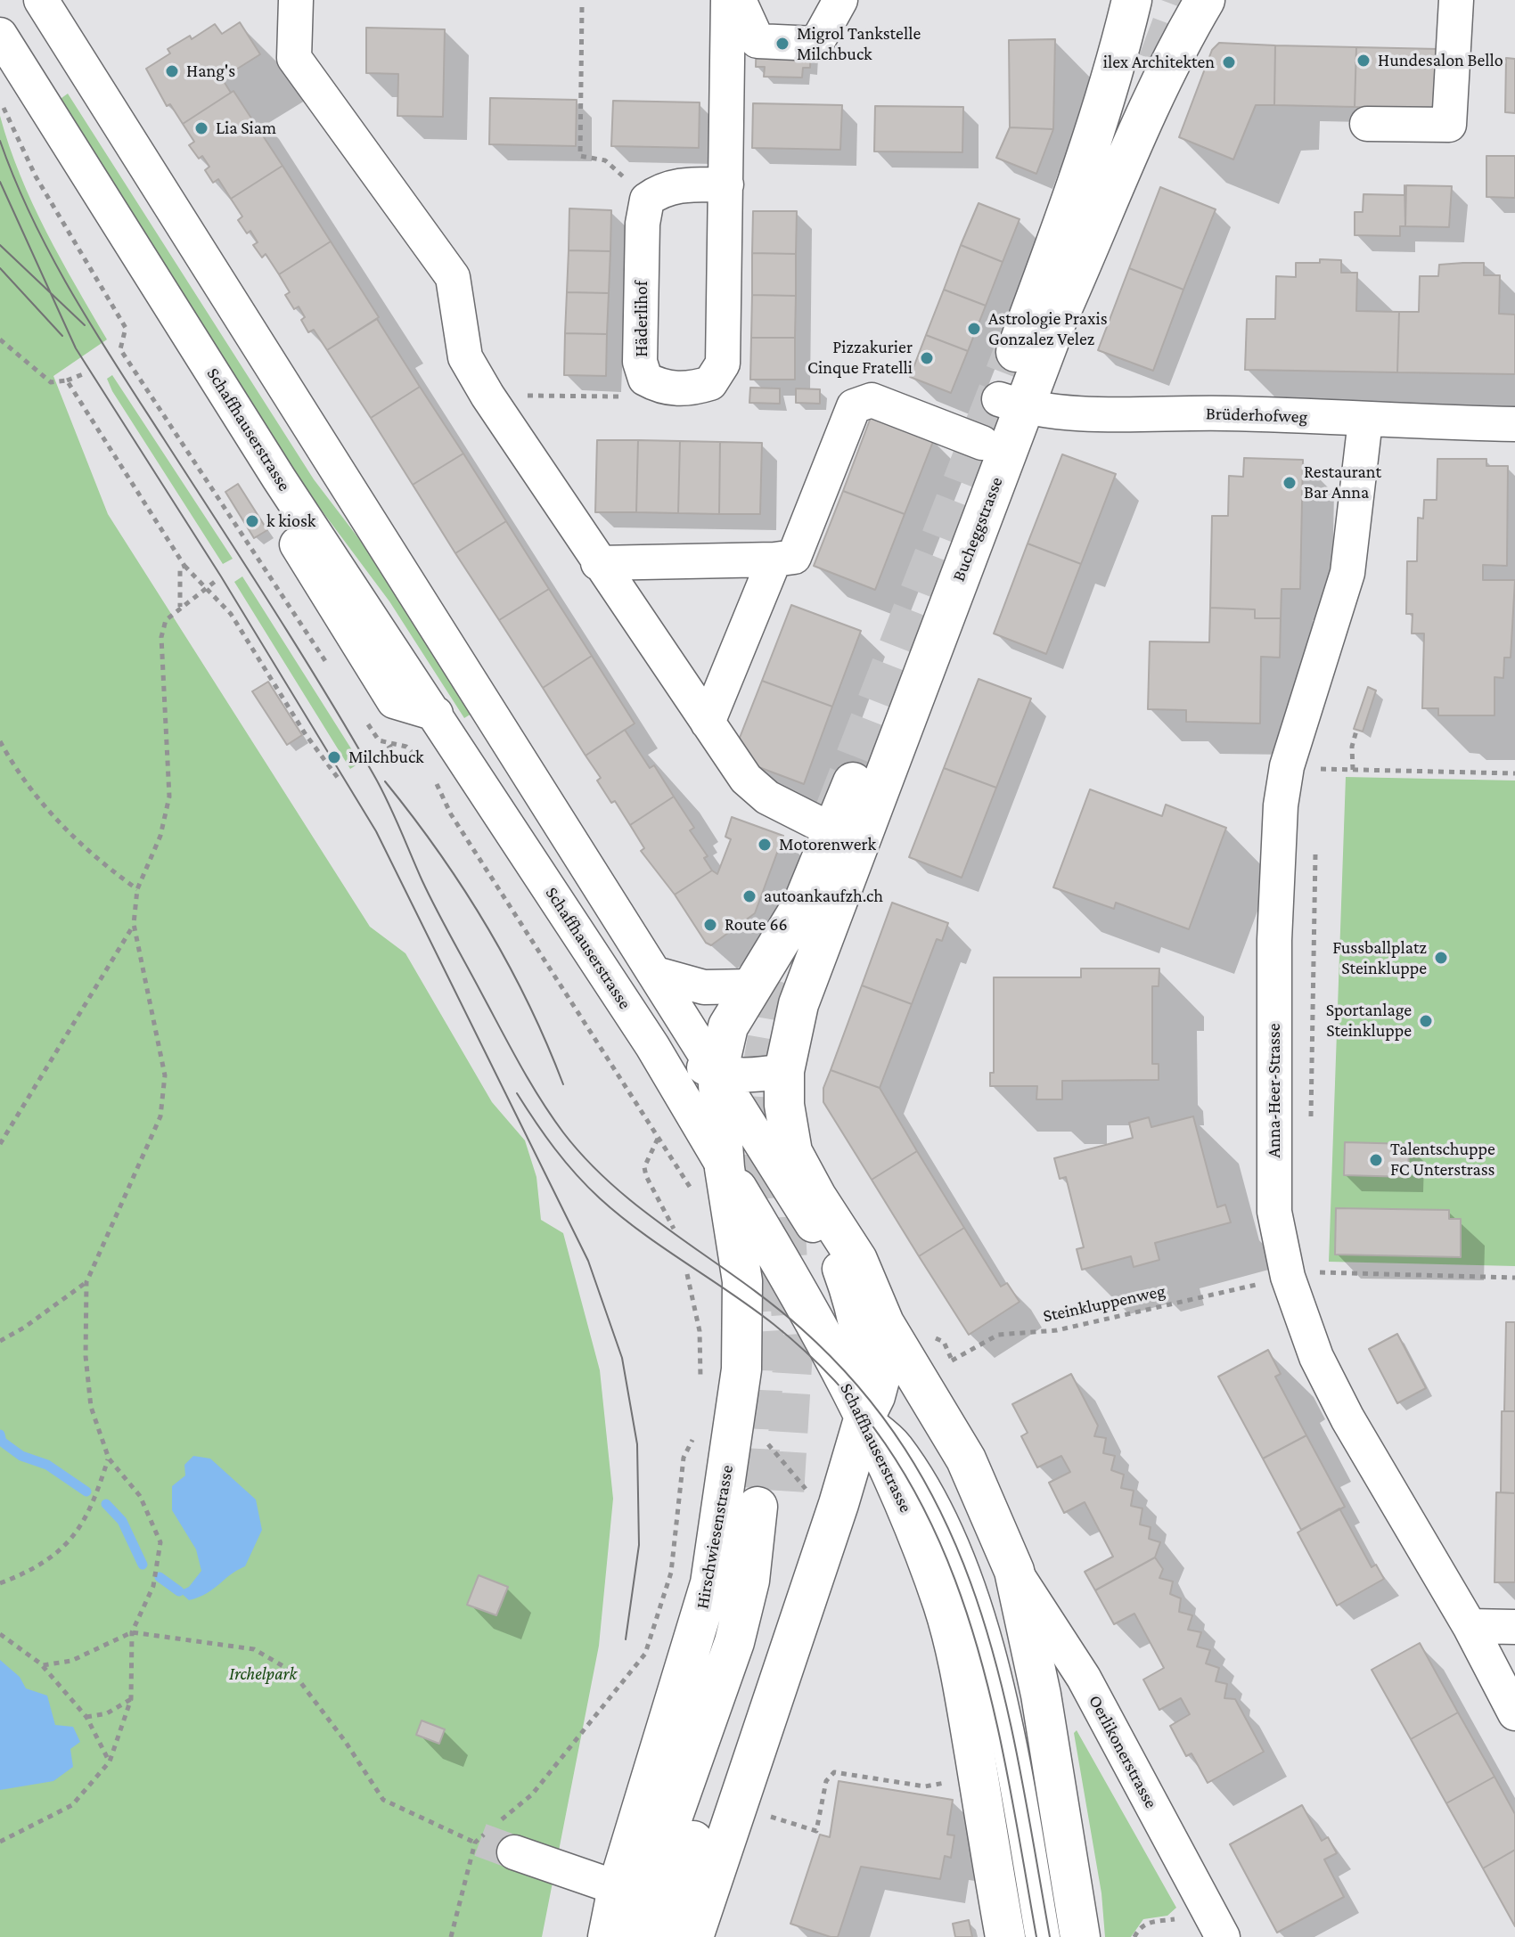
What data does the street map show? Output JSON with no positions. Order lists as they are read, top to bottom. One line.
{"streets":{"main road":["Schaffhauserstrasse","Bucheggstrasse","Hirschwiesenstrasse"],"street":["Häderlihof","Brüderhofweg","Anna-Heer-Strasse","Oerlikonerstrasse"],"path":["Steinkluppenweg"]},"crossings":[["Brüderhofweg","Bucheggstrasse"],["Brüderhofweg","Anna-Heer-Strasse"],["Schaffhauserstrasse","Bucheggstrasse"],["Schaffhauserstrasse","Hirschwiesenstrasse"],["Bucheggstrasse","Hirschwiesenstrasse"]],"parks":["Irchelpark"],"places":["Migrol Tankstelle Milchbuck","Hundesalon Bello","ilex Architekten","Hang's","Lia Siam","Astrologie Praxis Gonzalez Velez","Pizzakurier Cinque Fratelli","Restaurant Bar Anna","k kiosk","Milchbuck","Motorenwerk","autoankaufzh.ch","Route 66","Fussballplatz Steinkluppe","Sportanlage Steinkluppe","Talentschuppe FC Unterstrass"]}
